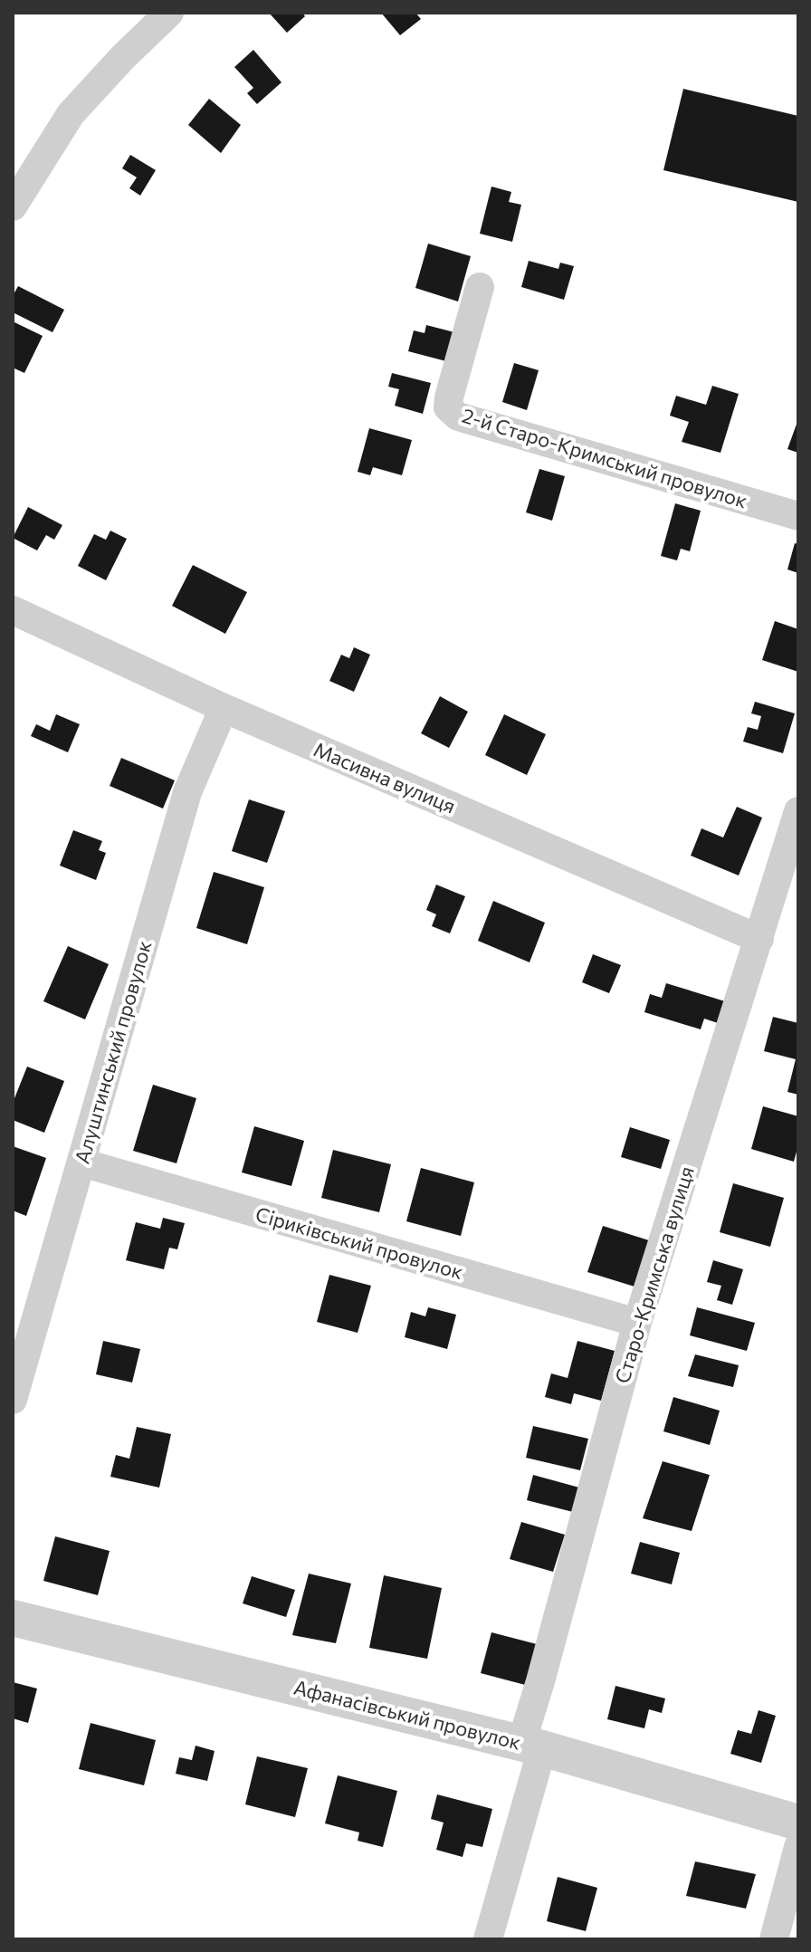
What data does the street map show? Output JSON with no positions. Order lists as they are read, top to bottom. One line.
{"streets":{"street":["2-й Старо-Кримський провулок","Масивна вулиця","Алуштинський провулок","Сіриківський провулок","Старо-Кримська вулиця","Афанасівський провулок"]},"crossings":[["Масивна вулиця","Алуштинський провулок"],["Масивна вулиця","Старо-Кримська вулиця"],["Алуштинський провулок","Сіриківський провулок"],["Сіриківський провулок","Старо-Кримська вулиця"],["Старо-Кримська вулиця","Афанасівський провулок"]]}
